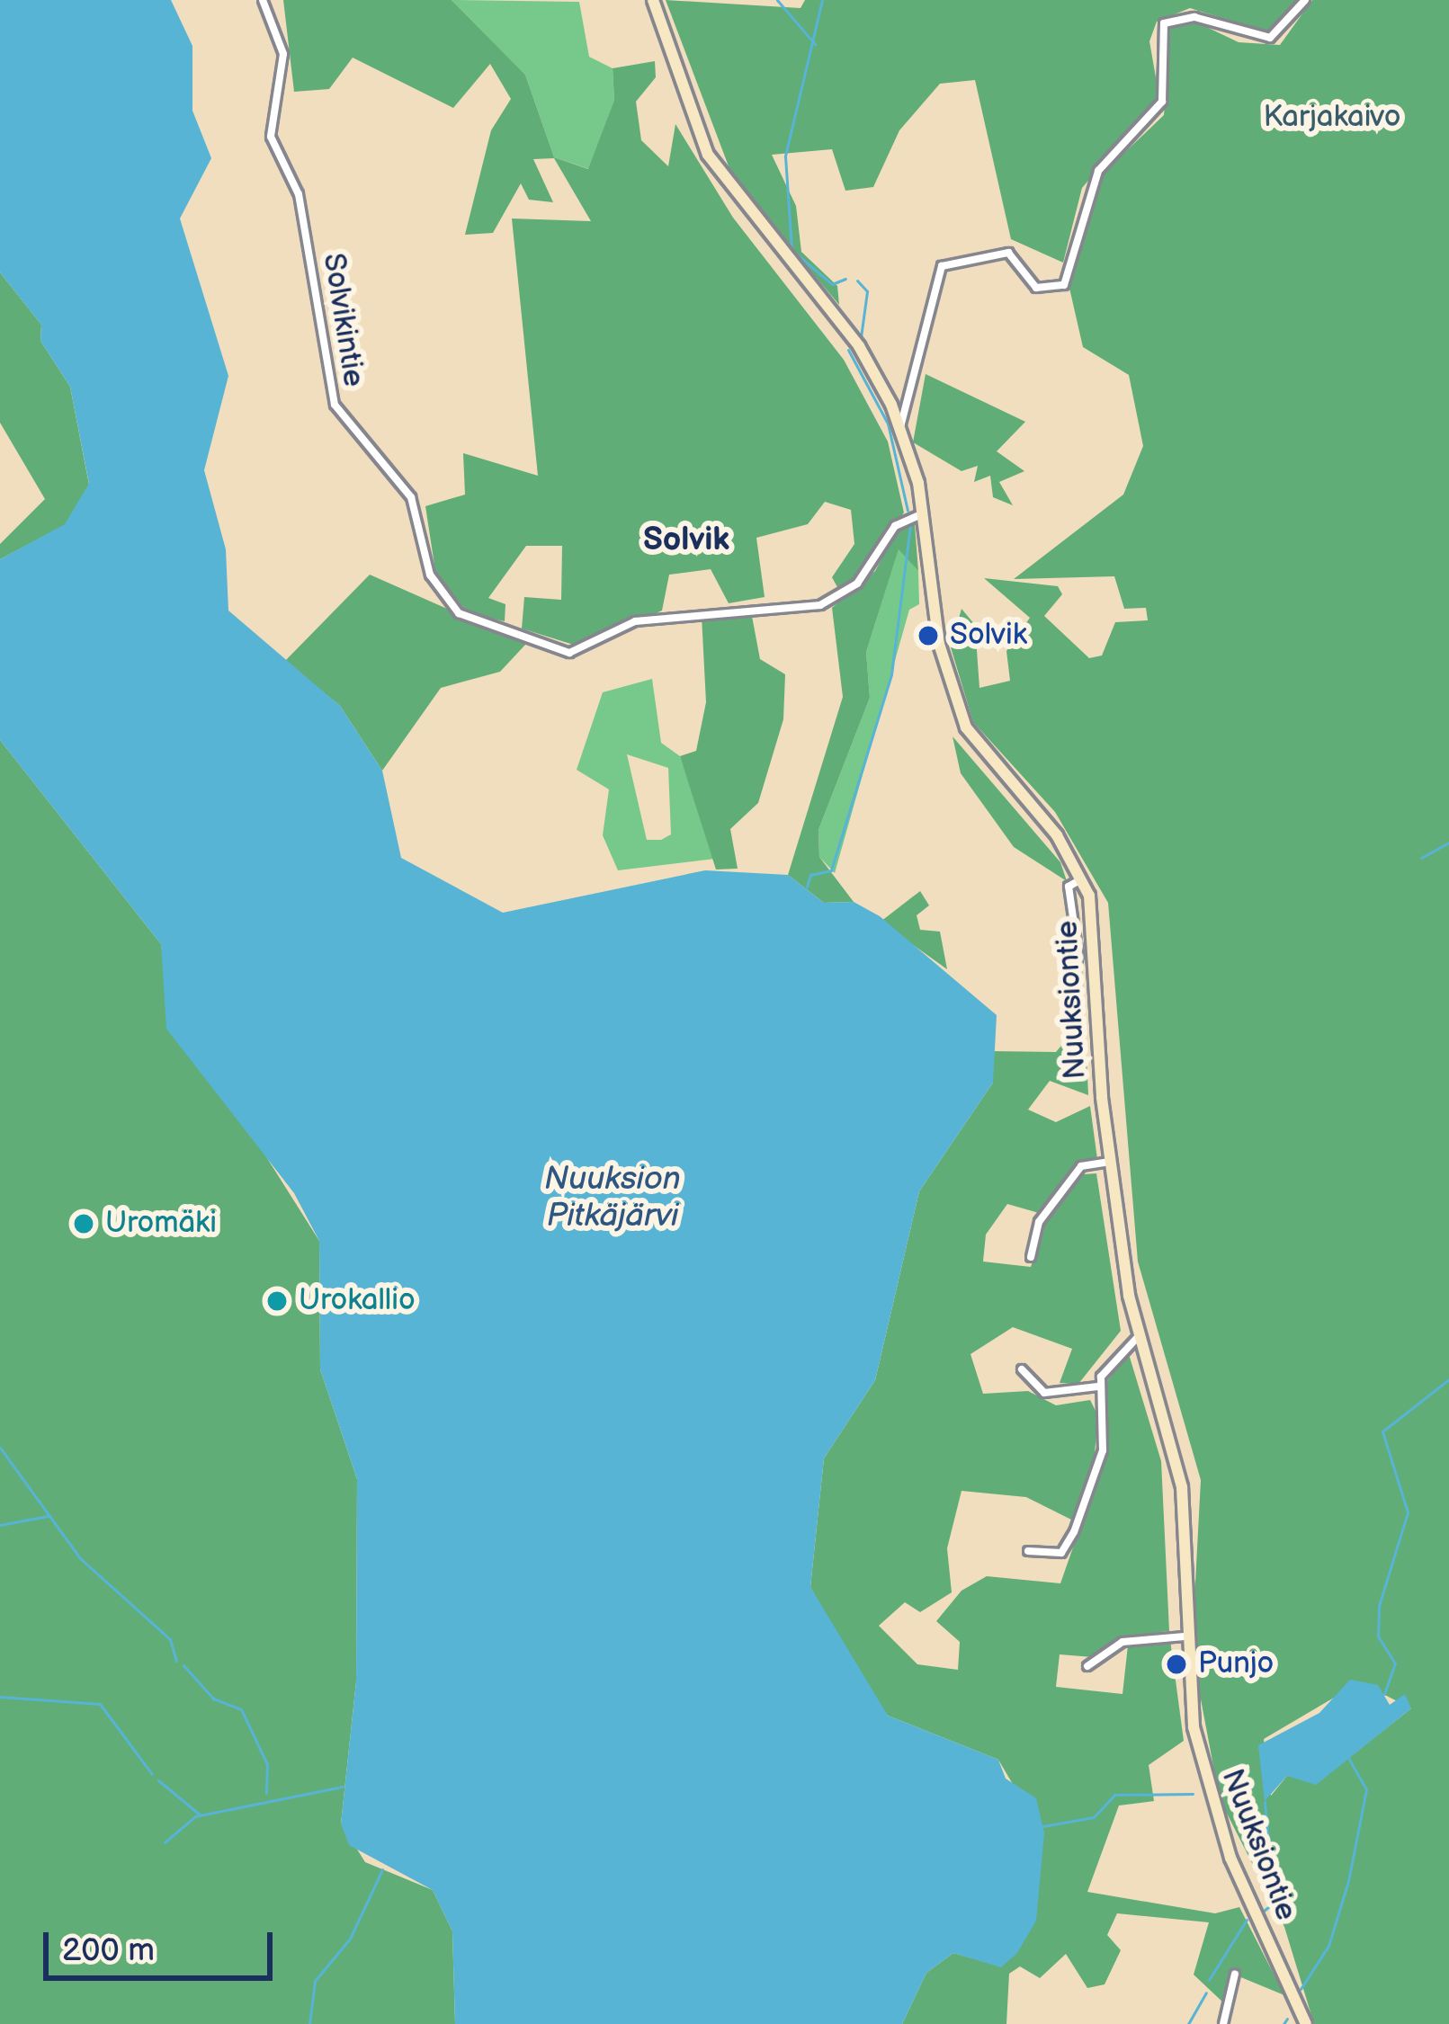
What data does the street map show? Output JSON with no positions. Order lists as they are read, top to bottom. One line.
{"streets":{"street":["Solvikintie","Nuuksiontie"]},"crossings":[["Solvikintie","Nuuksiontie"]],"districts":["Solvik"],"water":["Nuuksion Pitkäjärvi"],"parks":["Karjakaivo"],"places":["Solvik","Uromäki","Urokallio","Punjo"],"scale_bar":"200 m"}
